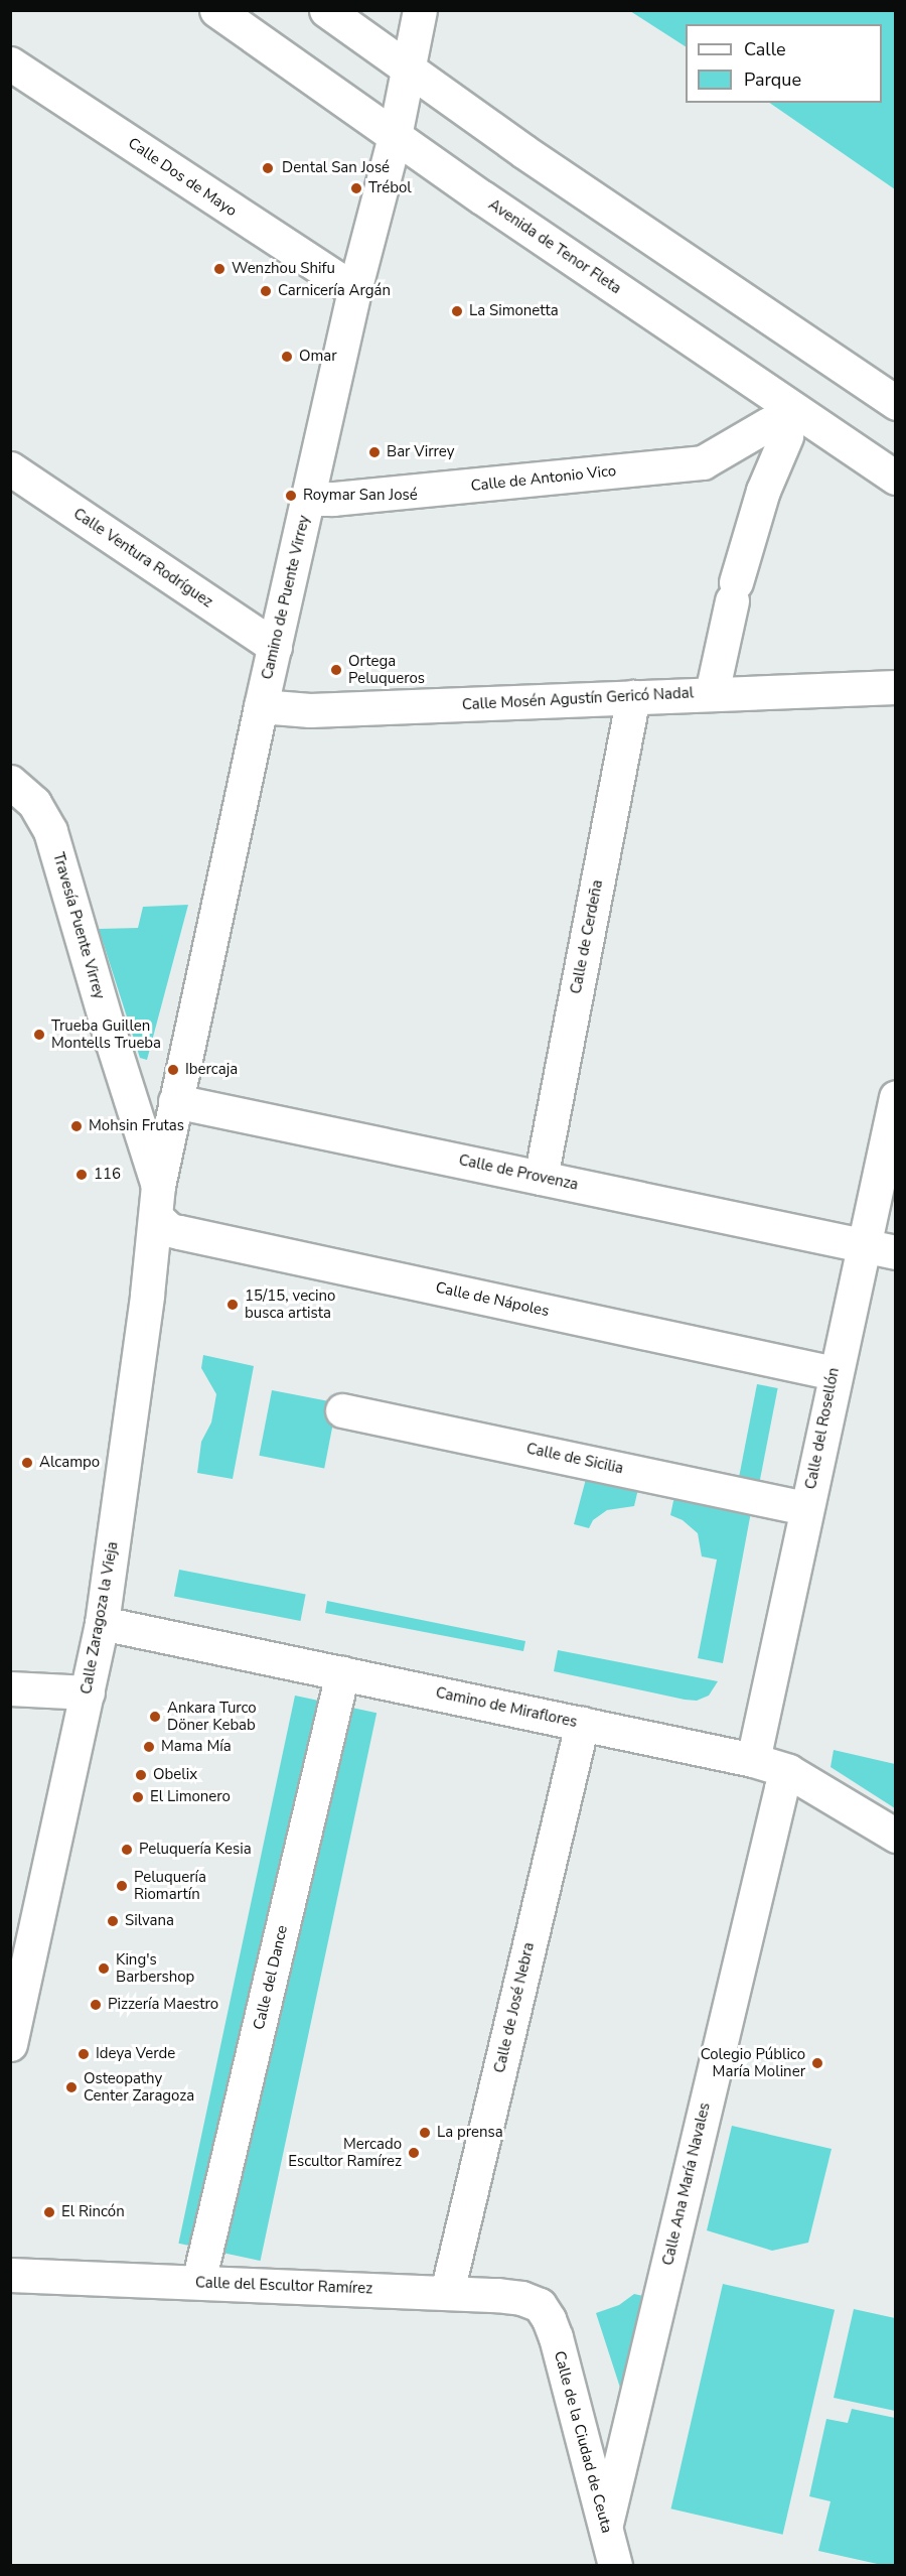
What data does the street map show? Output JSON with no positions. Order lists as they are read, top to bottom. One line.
{"streets":{"street":["Calle Dos de Mayo","Avenida de Tenor Fleta","Calle de Antonio Vico","Calle Ventura Rodríguez","Camino de Puente Virrey","Calle Mosén Agustín Gericó Nadal","Travesía Puente Virrey","Calle de Cerdeña","Calle de Provenza","Calle de Nápoles","Calle del Rosellón","Calle de Sicilia","Calle Zaragoza la Vieja","Camino de Miraflores","Calle del Dance","Calle de José Nebra","Calle Ana María Navales","Calle del Escultor Ramírez","Calle de la Ciudad de Ceuta"]},"crossings":[["Calle Dos de Mayo","Camino de Puente Virrey"],["Avenida de Tenor Fleta","Camino de Puente Virrey"],["Calle de Antonio Vico","Camino de Puente Virrey"],["Calle de Antonio Vico","Calle Mosén Agustín Gericó Nadal"],["Calle Ventura Rodríguez","Camino de Puente Virrey"],["Camino de Puente Virrey","Calle Mosén Agustín Gericó Nadal"],["Camino de Puente Virrey","Travesía Puente Virrey"],["Camino de Puente Virrey","Calle de Provenza"],["Camino de Puente Virrey","Calle de Nápoles"],["Camino de Puente Virrey","Calle Zaragoza la Vieja"],["Calle Mosén Agustín Gericó Nadal","Calle de Cerdeña"],["Travesía Puente Virrey","Calle de Nápoles"],["Travesía Puente Virrey","Calle Zaragoza la Vieja"],["Calle de Cerdeña","Calle de Provenza"],["Calle de Provenza","Calle del Rosellón"],["Calle de Nápoles","Calle del Rosellón"],["Calle de Nápoles","Calle Zaragoza la Vieja"],["Calle del Rosellón","Calle de Sicilia"],["Calle del Rosellón","Camino de Miraflores"],["Calle Zaragoza la Vieja","Camino de Miraflores"],["Camino de Miraflores","Calle del Dance"],["Camino de Miraflores","Calle de José Nebra"],["Camino de Miraflores","Calle Ana María Navales"],["Calle del Dance","Calle del Escultor Ramírez"],["Calle de José Nebra","Calle del Escultor Ramírez"],["Calle Ana María Navales","Calle de la Ciudad de Ceuta"],["Calle del Escultor Ramírez","Calle de la Ciudad de Ceuta"]],"places":["Dental San José","Trébol","Wenzhou Shifu","Carnicería Argán","La Simonetta","Omar","Bar Virrey","Roymar San José","Ortega Peluqueros","Trueba Guillen Montells Trueba","Ibercaja","Mohsin Frutas","116","15/15, vecino busca artista","Alcampo","Ankara Turco Döner Kebab","Mama Mía","Obelix","El Limonero","Peluquería Kesia","Peluquería Riomartín","Silvana","King's Barbershop","Pizzería Maestro","Ideya Verde","Colegio Público María Moliner","Osteopathy Center Zaragoza","La prensa","Mercado Escultor Ramírez","El Rincón"],"legend":["Calle","Parque"]}
